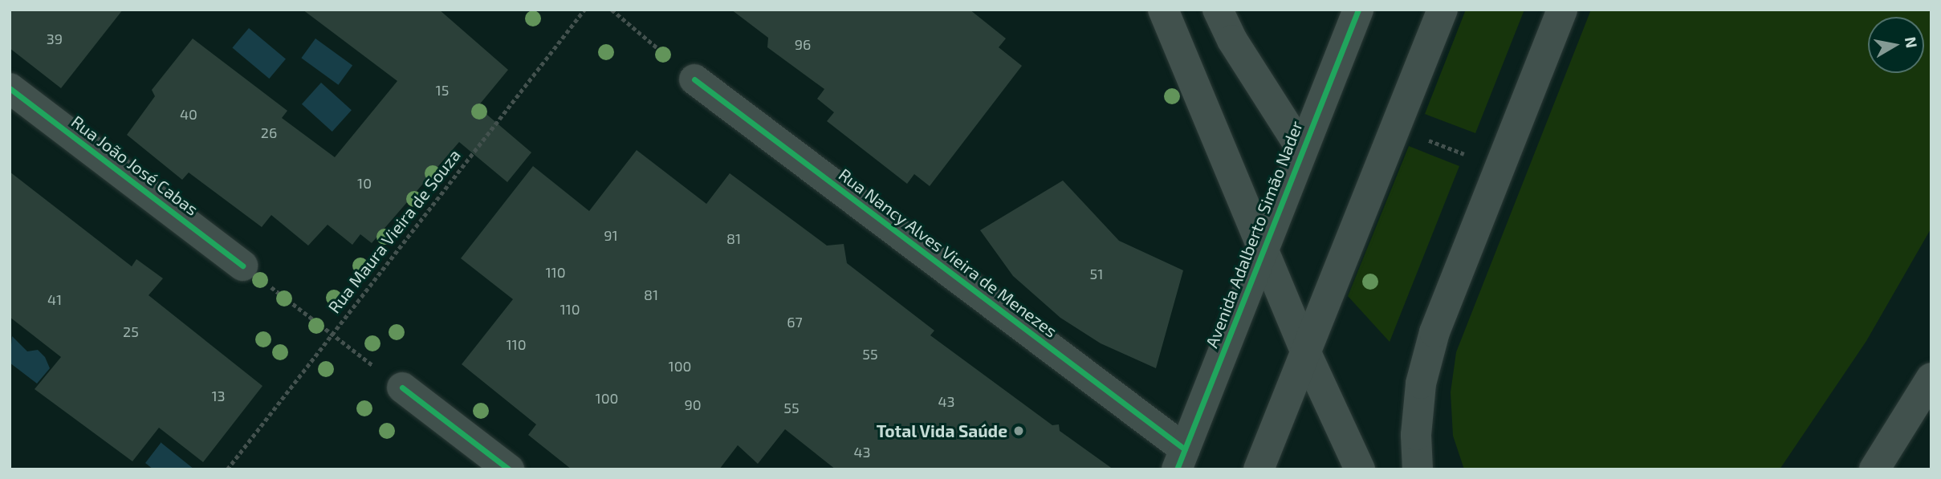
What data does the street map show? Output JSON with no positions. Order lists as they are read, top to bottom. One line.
{"streets":{"street":["Rua João José Cabas","Avenida Adalberto Simão Nader","Rua Nancy Alves Vieira de Menezes"],"path":["Rua Maura Vieira de Souza"]},"crossings":[["Avenida Adalberto Simão Nader","Rua Nancy Alves Vieira de Menezes"]],"places":["Total Vida Saúde"],"house_numbers":["39","96","15","40","26","10","91","81","110","51","81","41","110","67","25","110","55","100","13","100","43","90","55","43"],"north":"right"}
